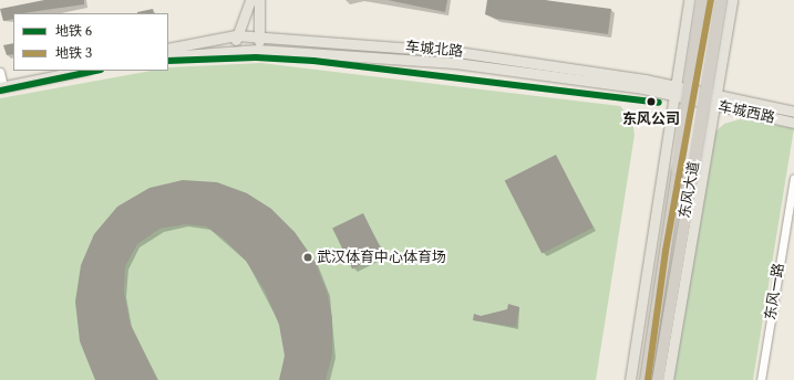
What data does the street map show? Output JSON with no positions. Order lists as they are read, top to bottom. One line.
{"streets":{"highway":["东风大道"],"main road":["车城北路","车城西路"],"street":["东风一路"]},"crossings":[["车城北路","车城西路"]],"places":["东风公司","武汉体育中心体育场"],"lines":["metro line 3","metro line 6"],"legend":["地铁 6","地铁 3"]}
